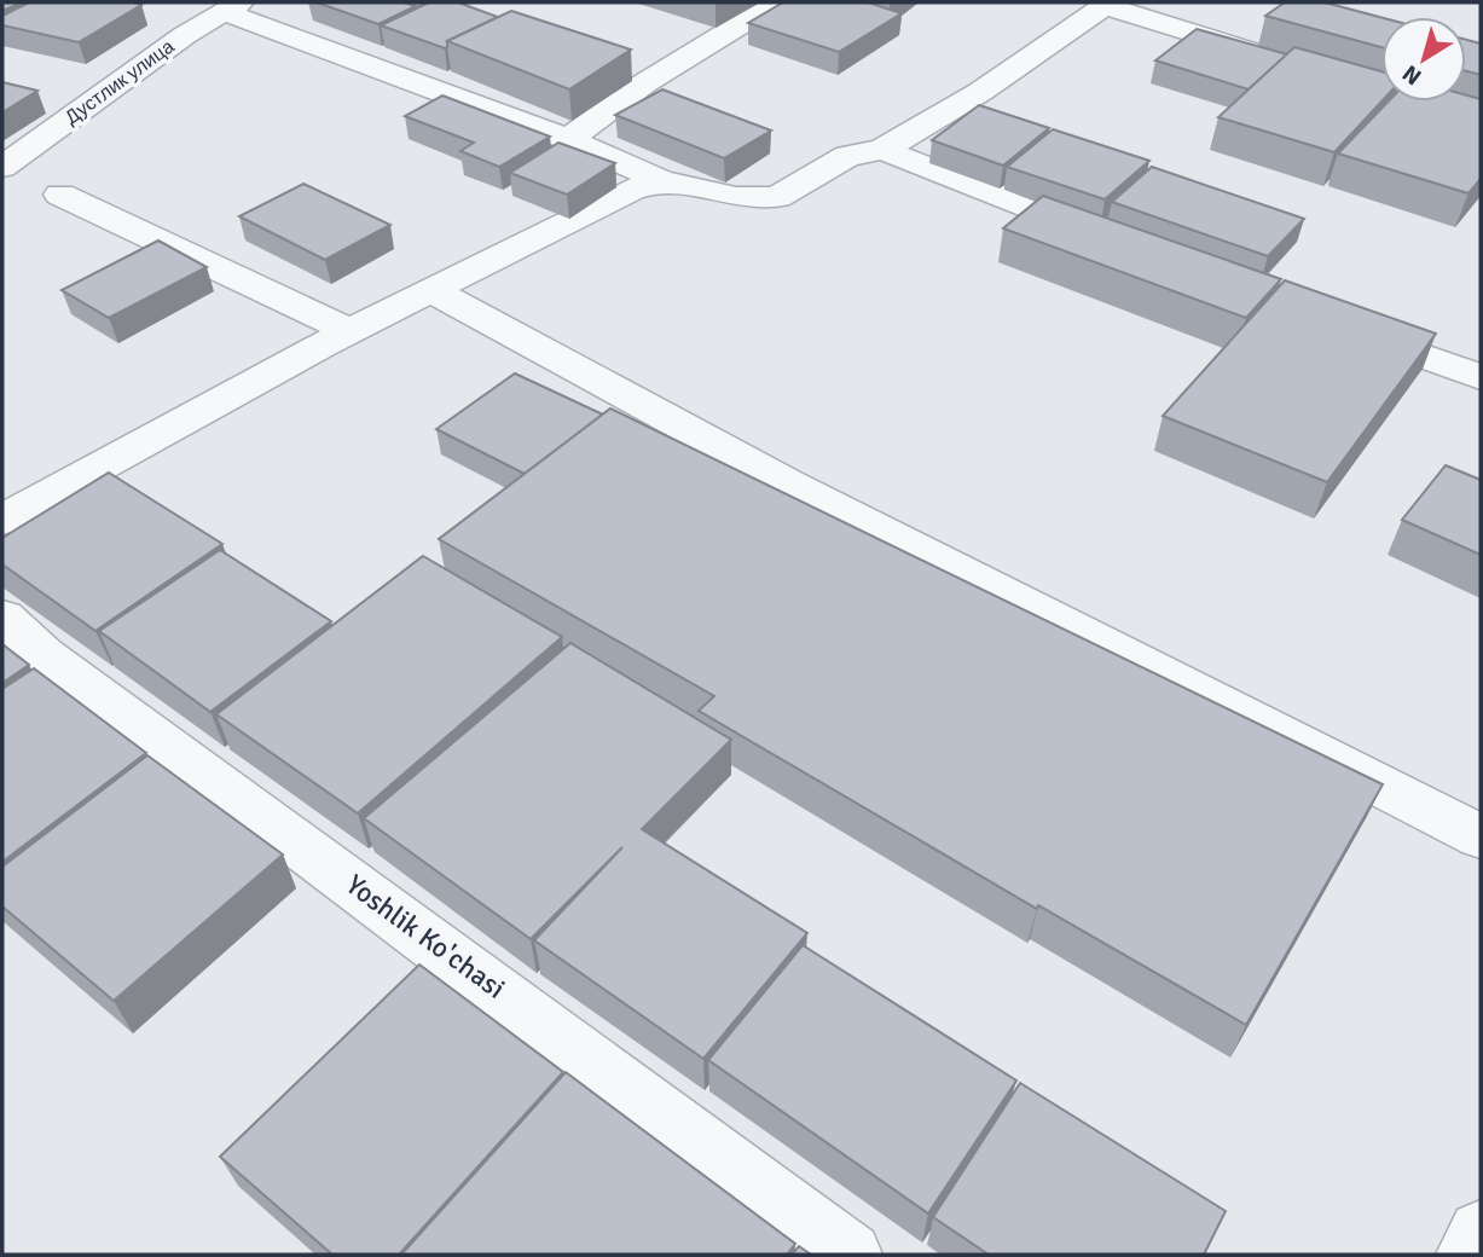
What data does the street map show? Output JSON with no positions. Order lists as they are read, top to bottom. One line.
{"streets":{"street":["Дустлик улица","Yoshlik Ko'chasi"]},"north":"bottom left"}
